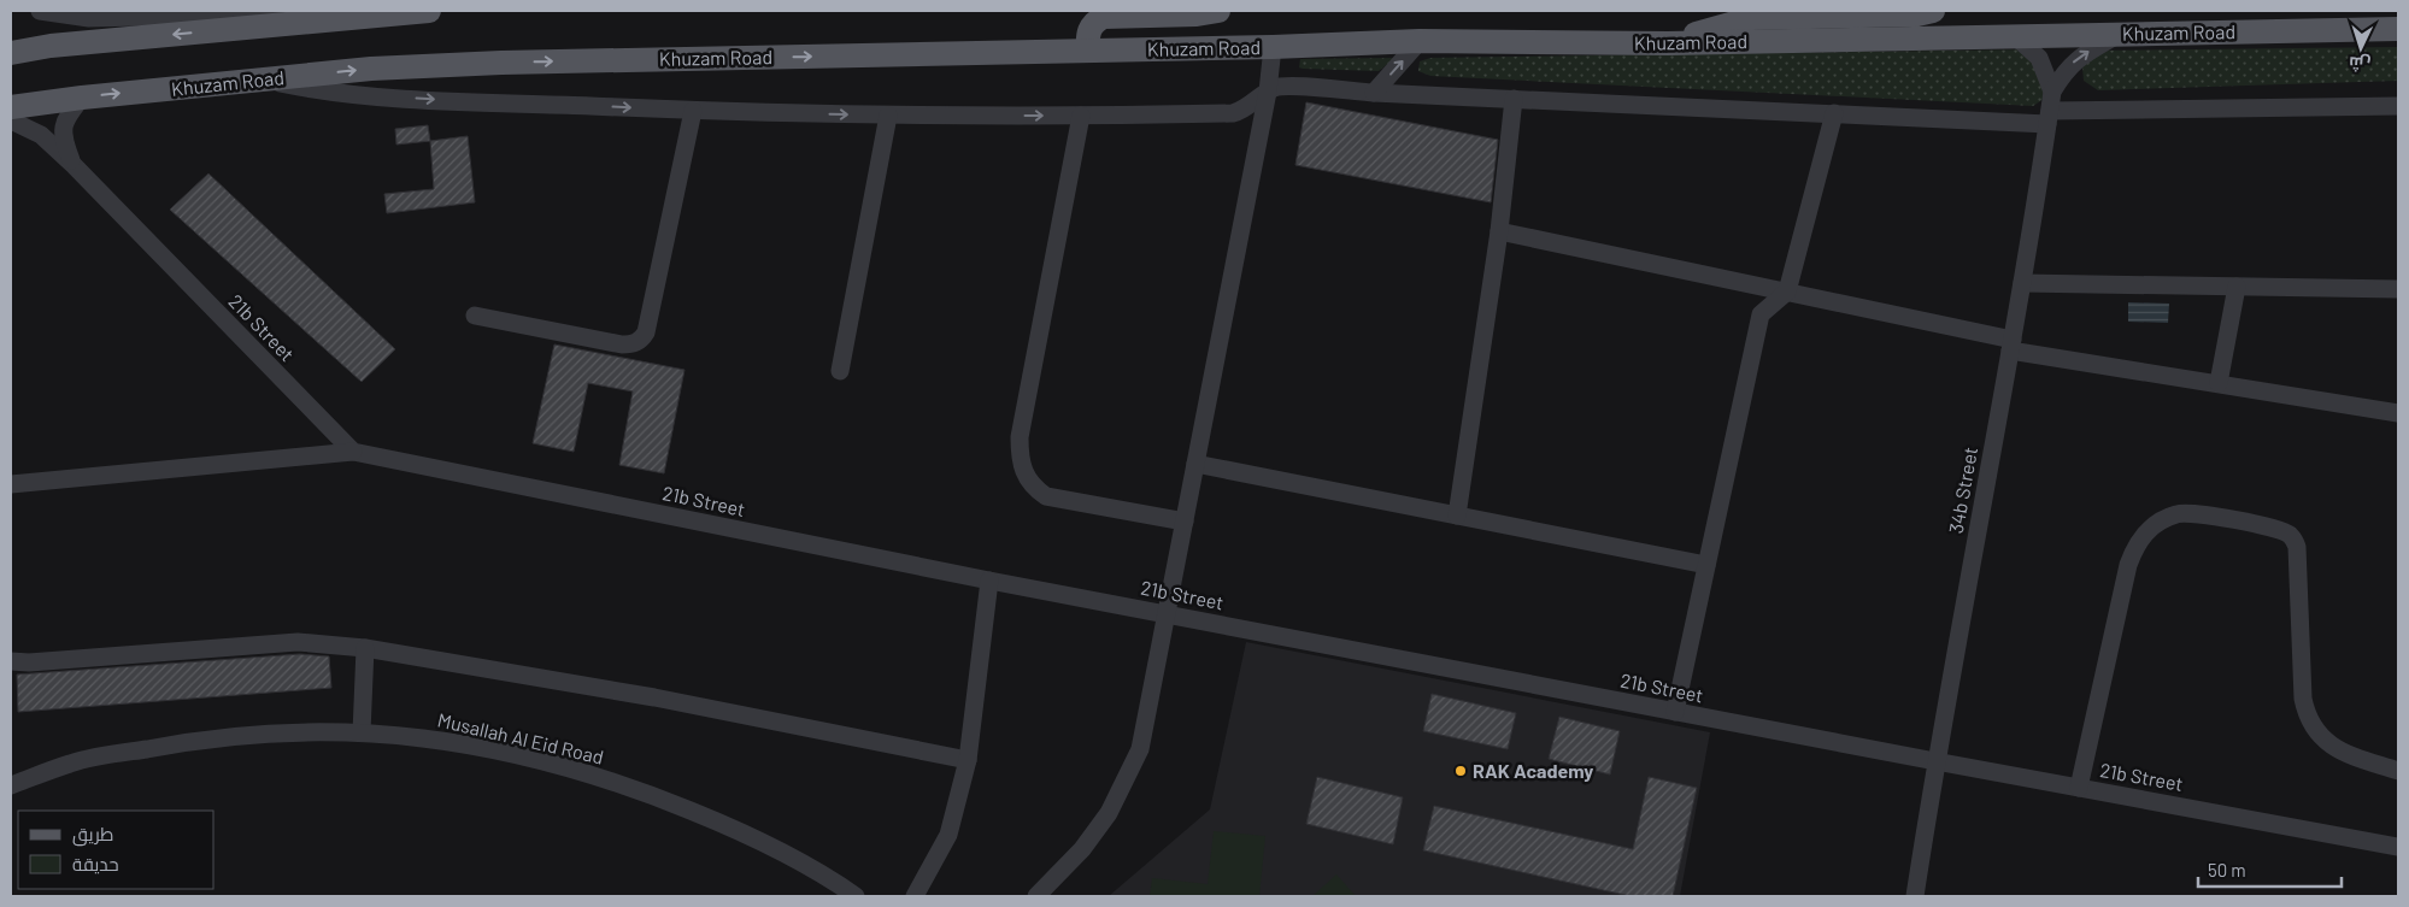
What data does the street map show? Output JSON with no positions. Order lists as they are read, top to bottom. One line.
{"streets":{"main road":["Khuzam Road"],"street":["21b Street","34b Street","Musallah Al Eid Road"]},"crossings":[["Khuzam Road","21b Street"],["Khuzam Road","34b Street"],["21b Street","34b Street"]],"places":["RAK Academy"],"legend":["طريق","حديقة"],"scale_bar":"50 m","north":"bottom"}
